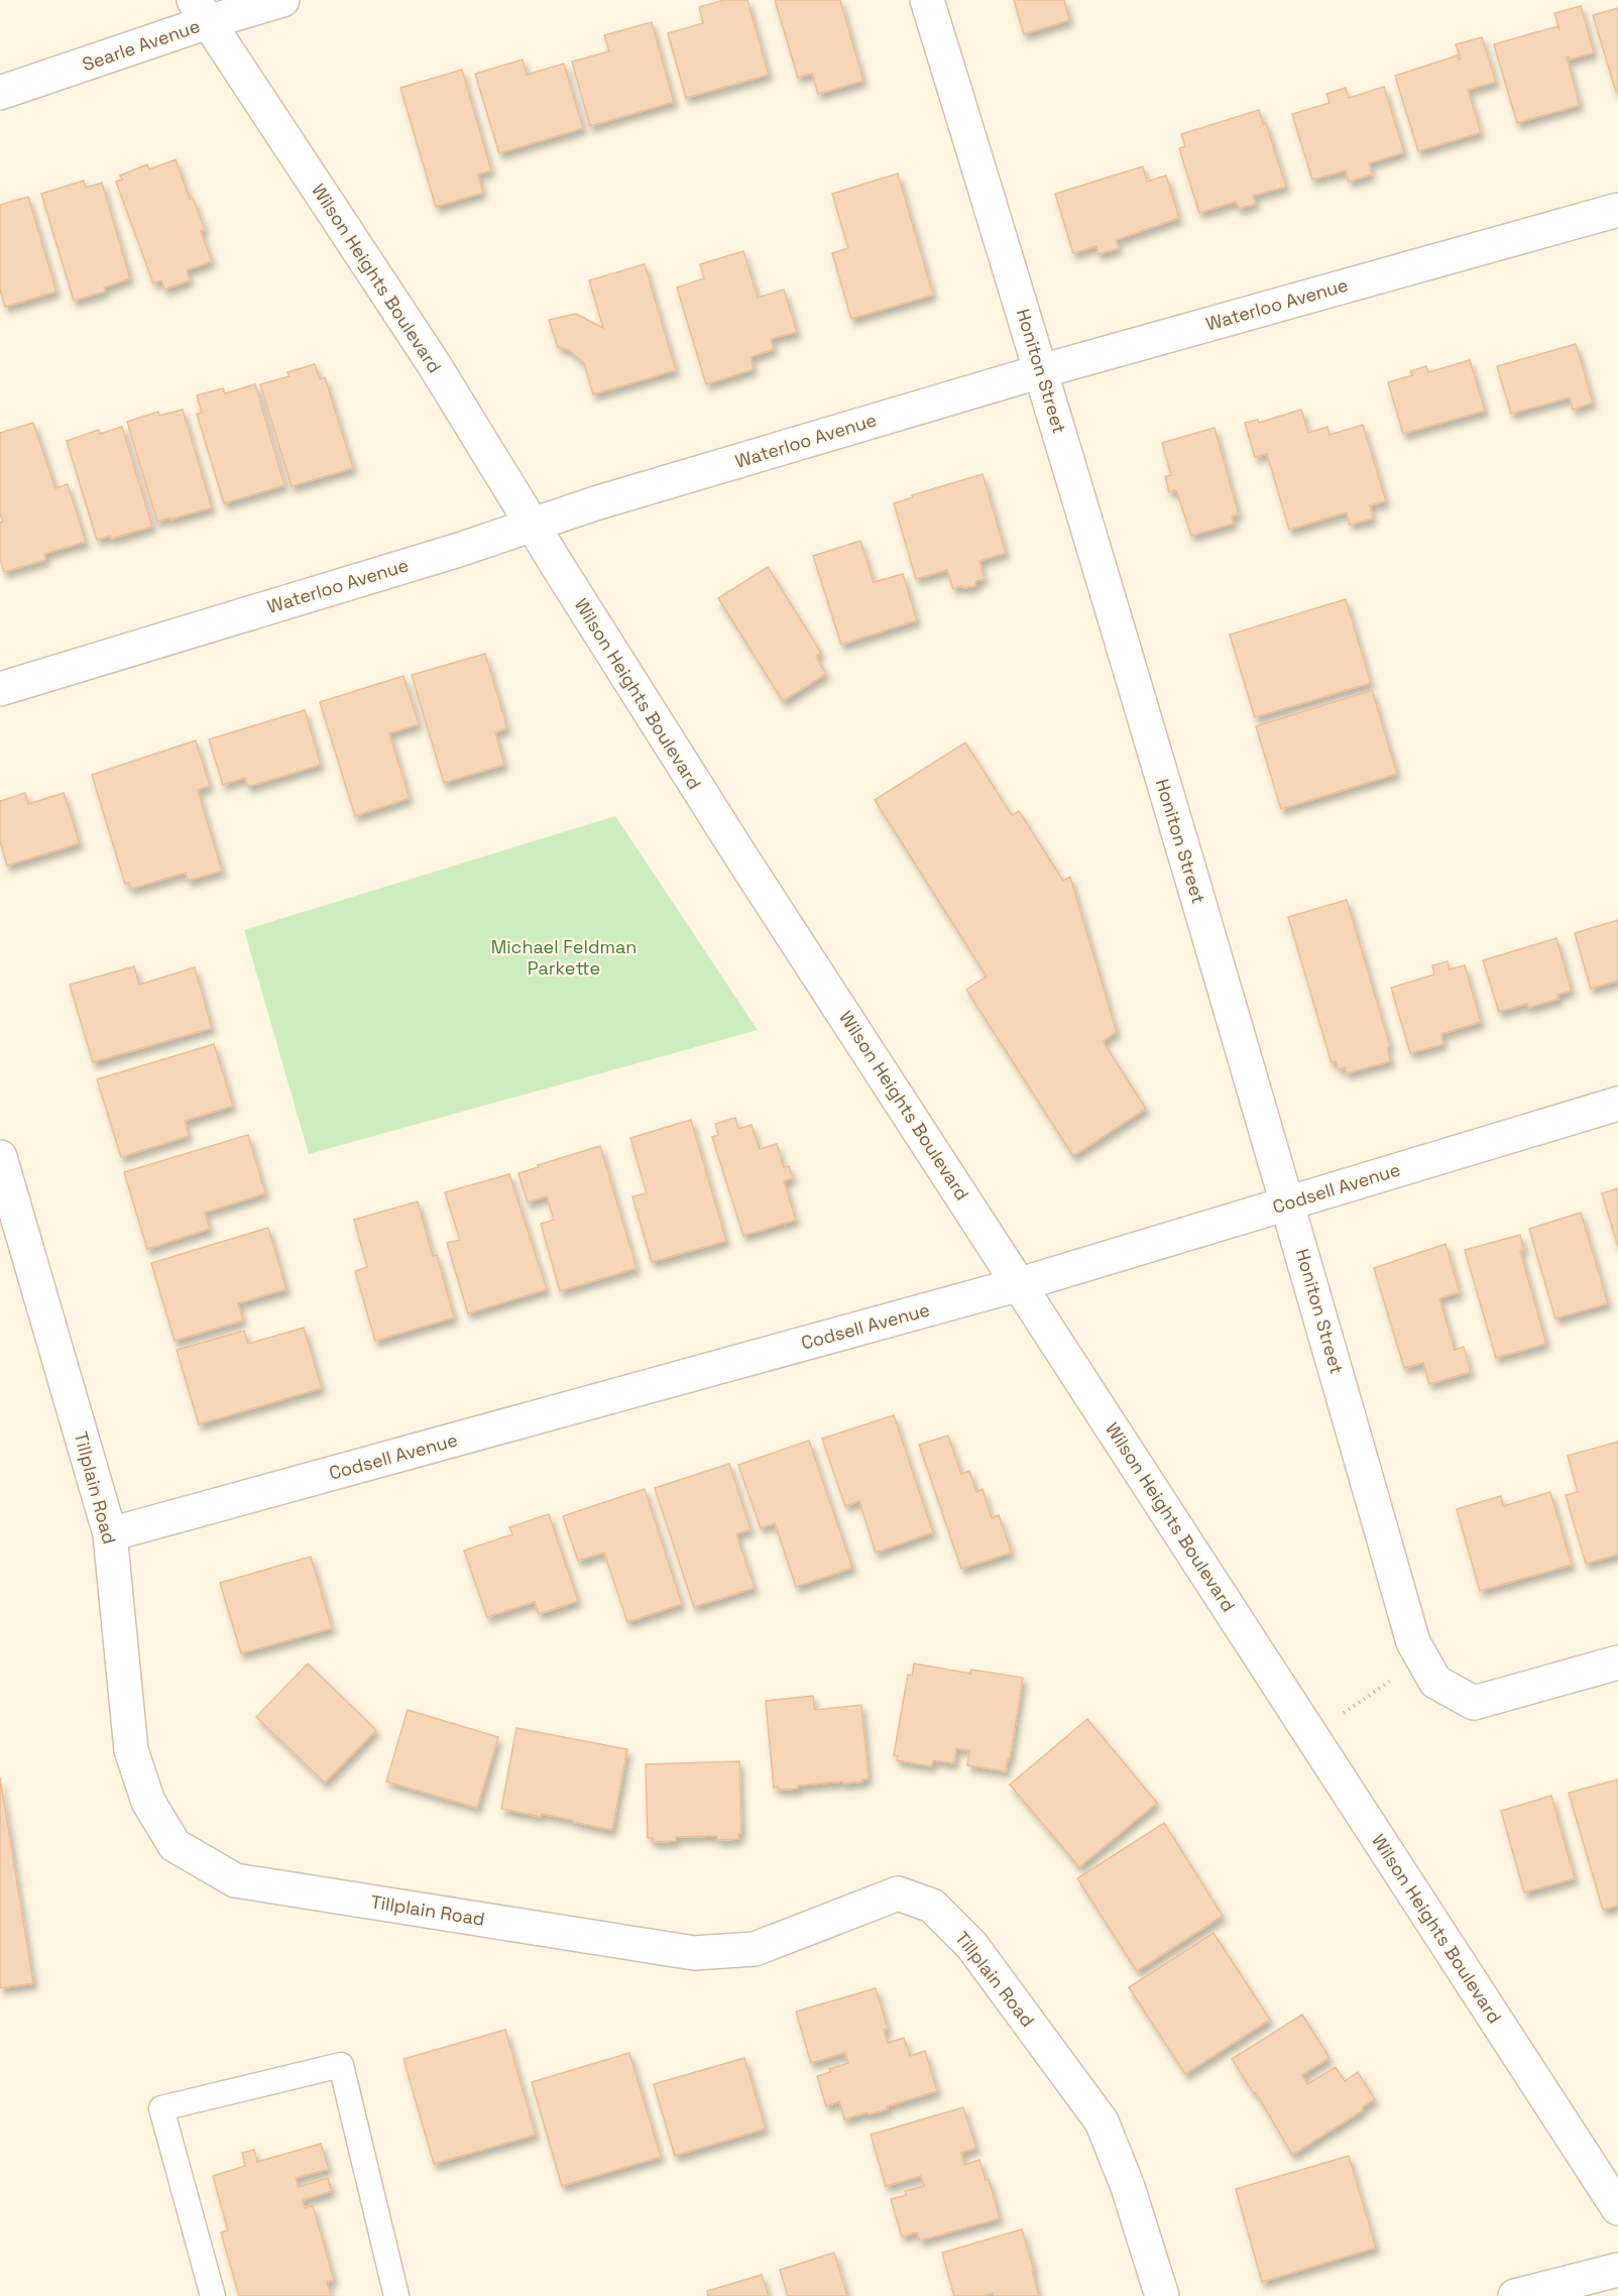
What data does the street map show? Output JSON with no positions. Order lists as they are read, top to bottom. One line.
{"streets":{"street":["Searle Avenue","Wilson Heights Boulevard","Waterloo Avenue","Honiton Street","Codsell Avenue","Tillplain Road"]},"crossings":[["Searle Avenue","Wilson Heights Boulevard"],["Wilson Heights Boulevard","Waterloo Avenue"],["Wilson Heights Boulevard","Codsell Avenue"],["Waterloo Avenue","Honiton Street"],["Honiton Street","Codsell Avenue"],["Codsell Avenue","Tillplain Road"]],"parks":["Michael Feldman Parkette"]}
